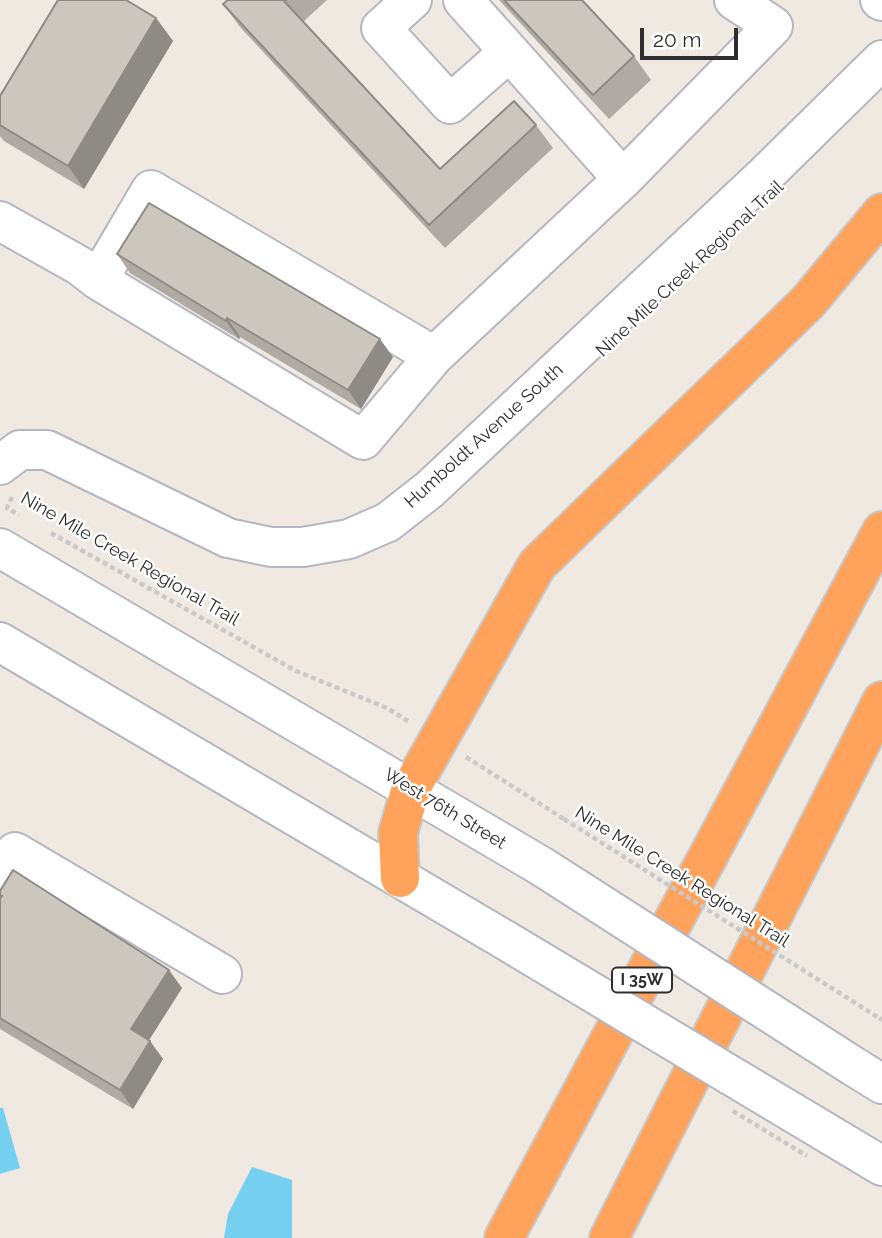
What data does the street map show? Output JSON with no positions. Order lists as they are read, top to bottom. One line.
{"streets":{"highway":["I 35W"],"street":["Humboldt Avenue South","West 76th Street"],"path":["Nine Mile Creek Regional Trail"]},"crossings":[["Nine Mile Creek Regional Trail","Humboldt Avenue South"]],"scale_bar":"20 m"}
